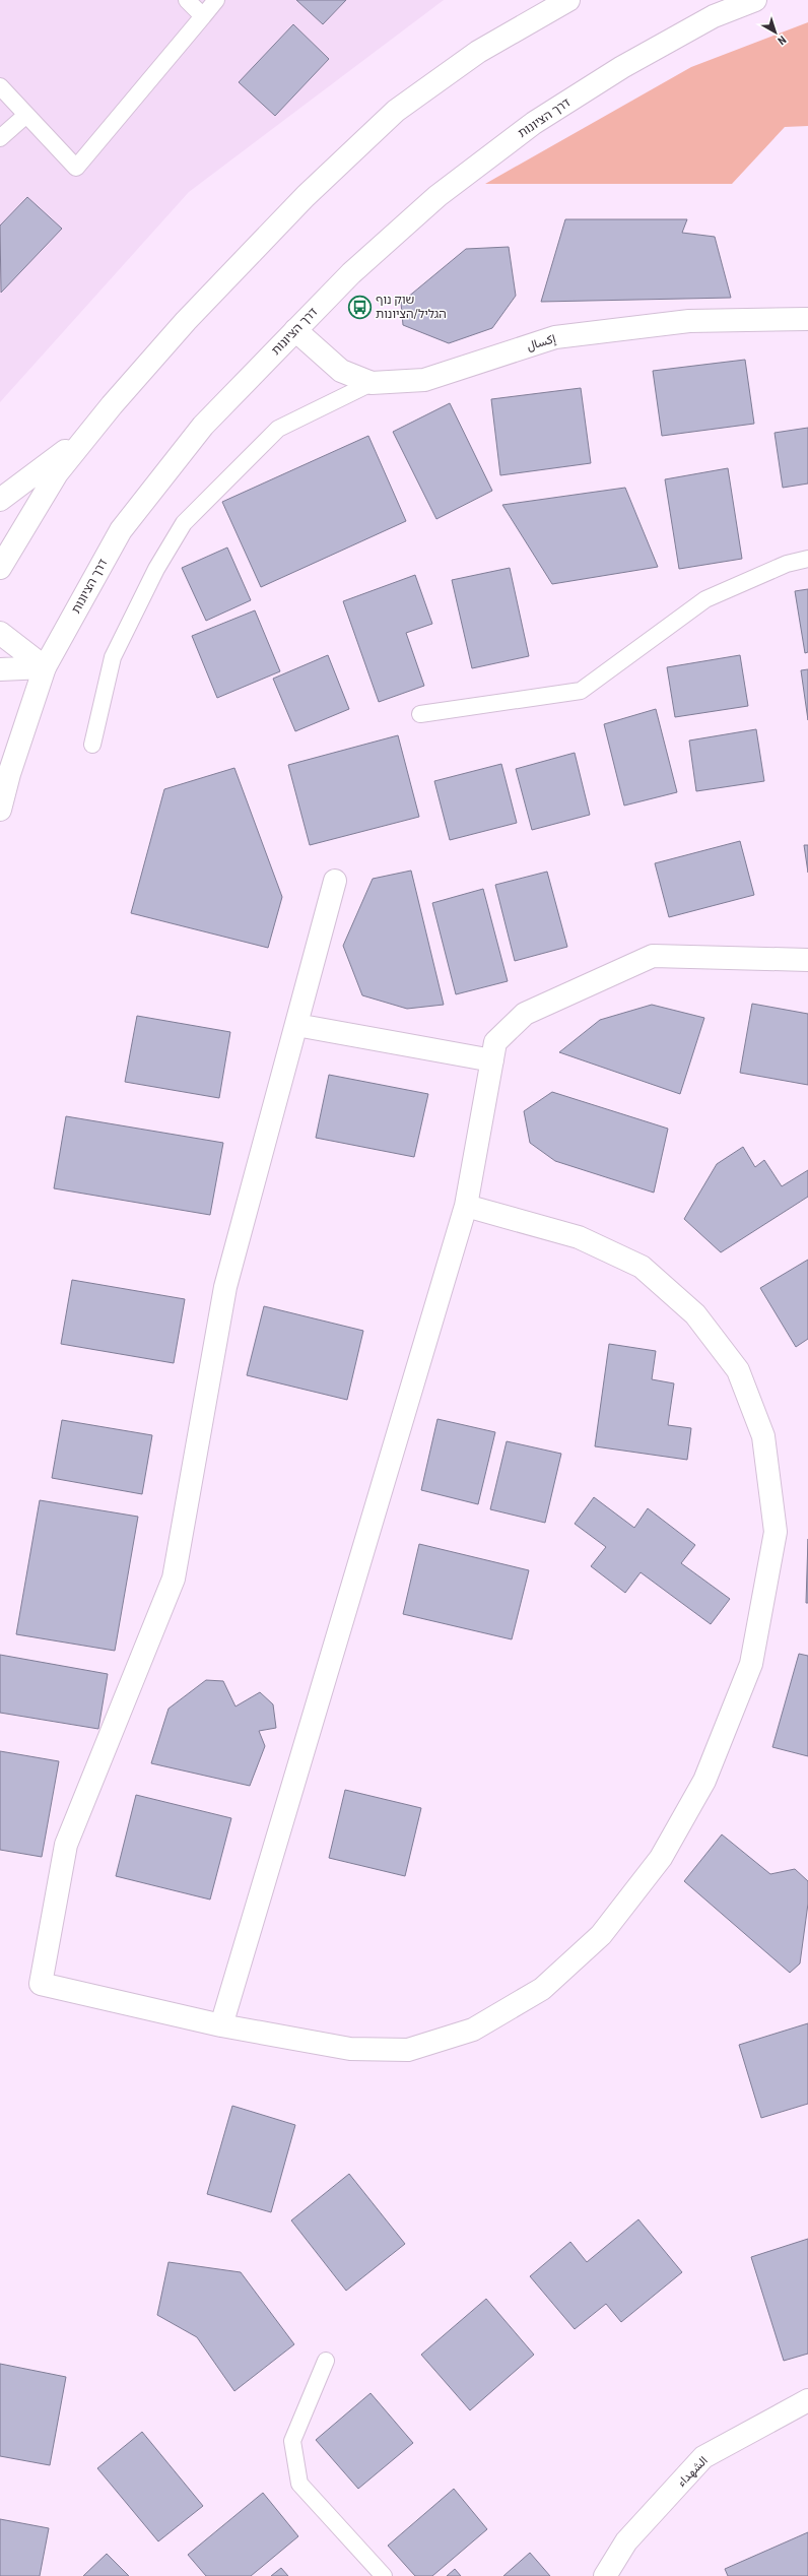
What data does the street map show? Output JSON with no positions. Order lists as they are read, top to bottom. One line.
{"streets":{"main road":["דרך הציונות","إكسال","الشهداء"]},"crossings":[["דרך הציונות","إكسال"]],"places":{"bus stop":["שוק נוף הגליל/הציונות"]},"north":"bottom right"}
